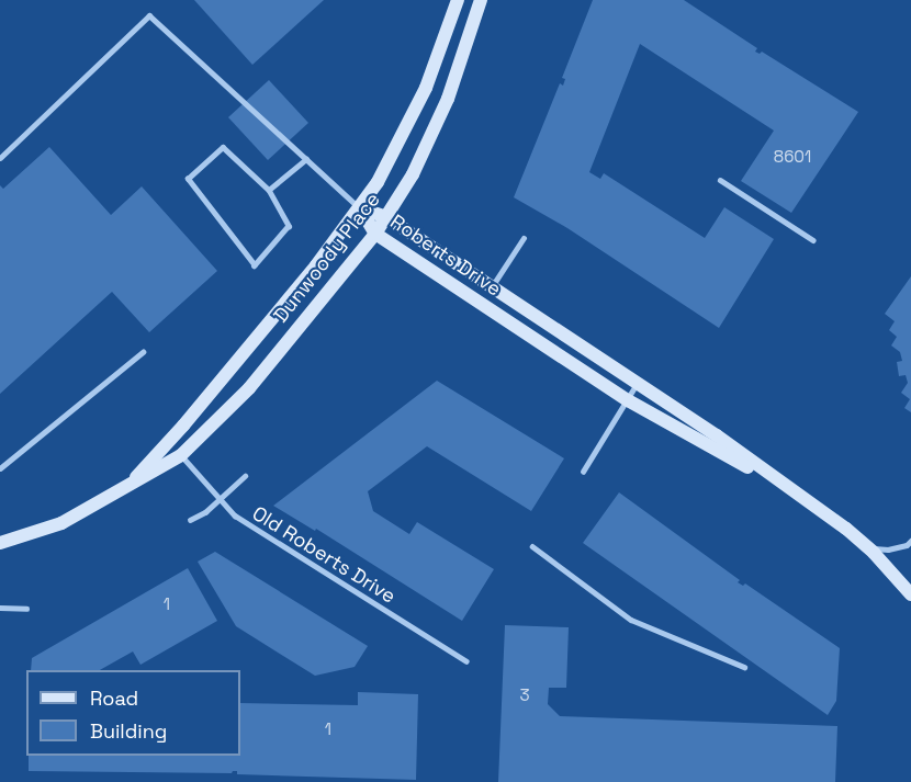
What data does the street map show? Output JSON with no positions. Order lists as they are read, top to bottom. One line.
{"streets":{"street":["Roberts Drive","Dunwoody Place"],"lane":["Old Roberts Drive"]},"crossings":[["Roberts Drive","Dunwoody Place"],["Dunwoody Place","Old Roberts Drive"]],"house_numbers":["8601","1","3","1"],"legend":["Road","Building"]}
